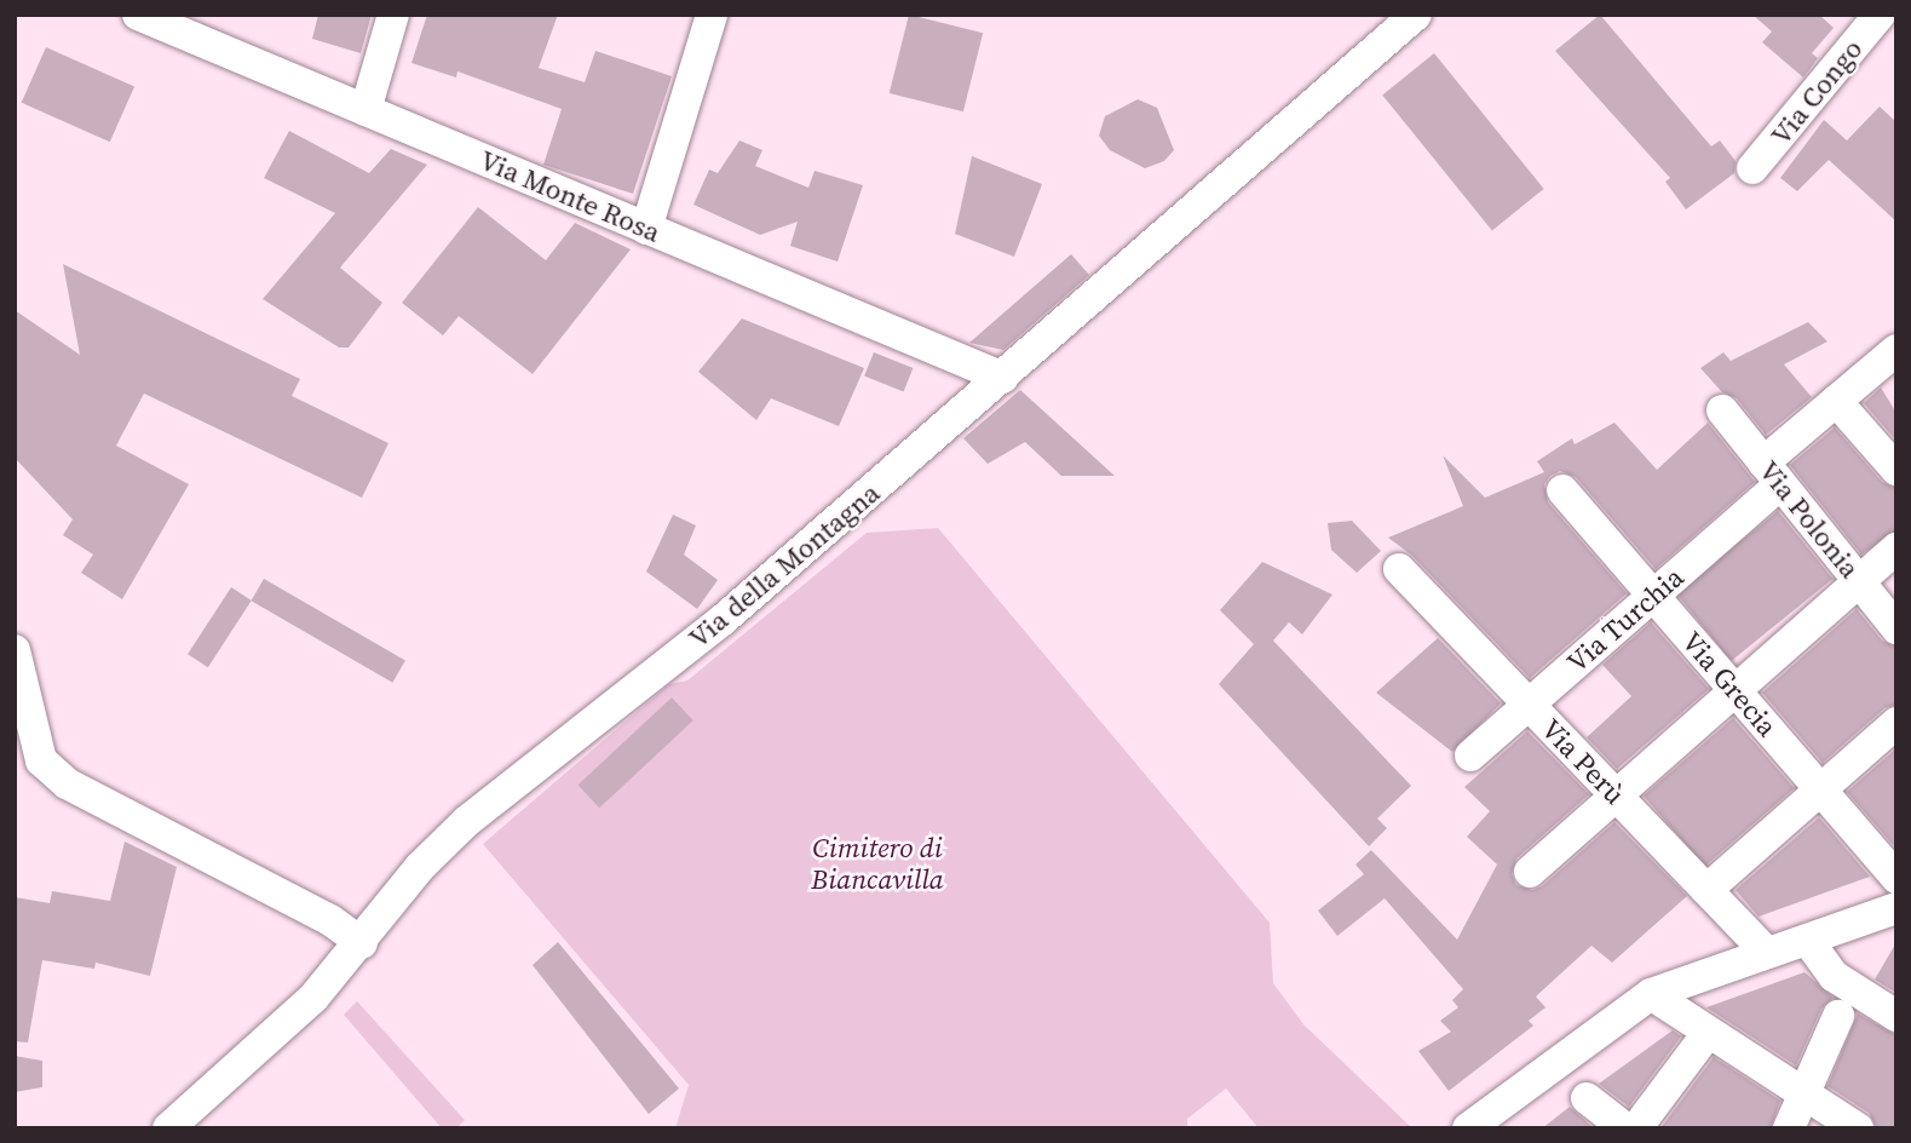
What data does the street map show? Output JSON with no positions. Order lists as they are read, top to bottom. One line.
{"streets":{"street":["Via Congo","Via Monte Rosa","Via Polonia","Via della Montagna","Via Turchia","Via Grecia","Via Perù"]},"crossings":[["Via Monte Rosa","Via della Montagna"],["Via Polonia","Via Turchia"],["Via Turchia","Via Grecia"],["Via Turchia","Via Perù"]],"parks":["Cimitero di Biancavilla"]}
